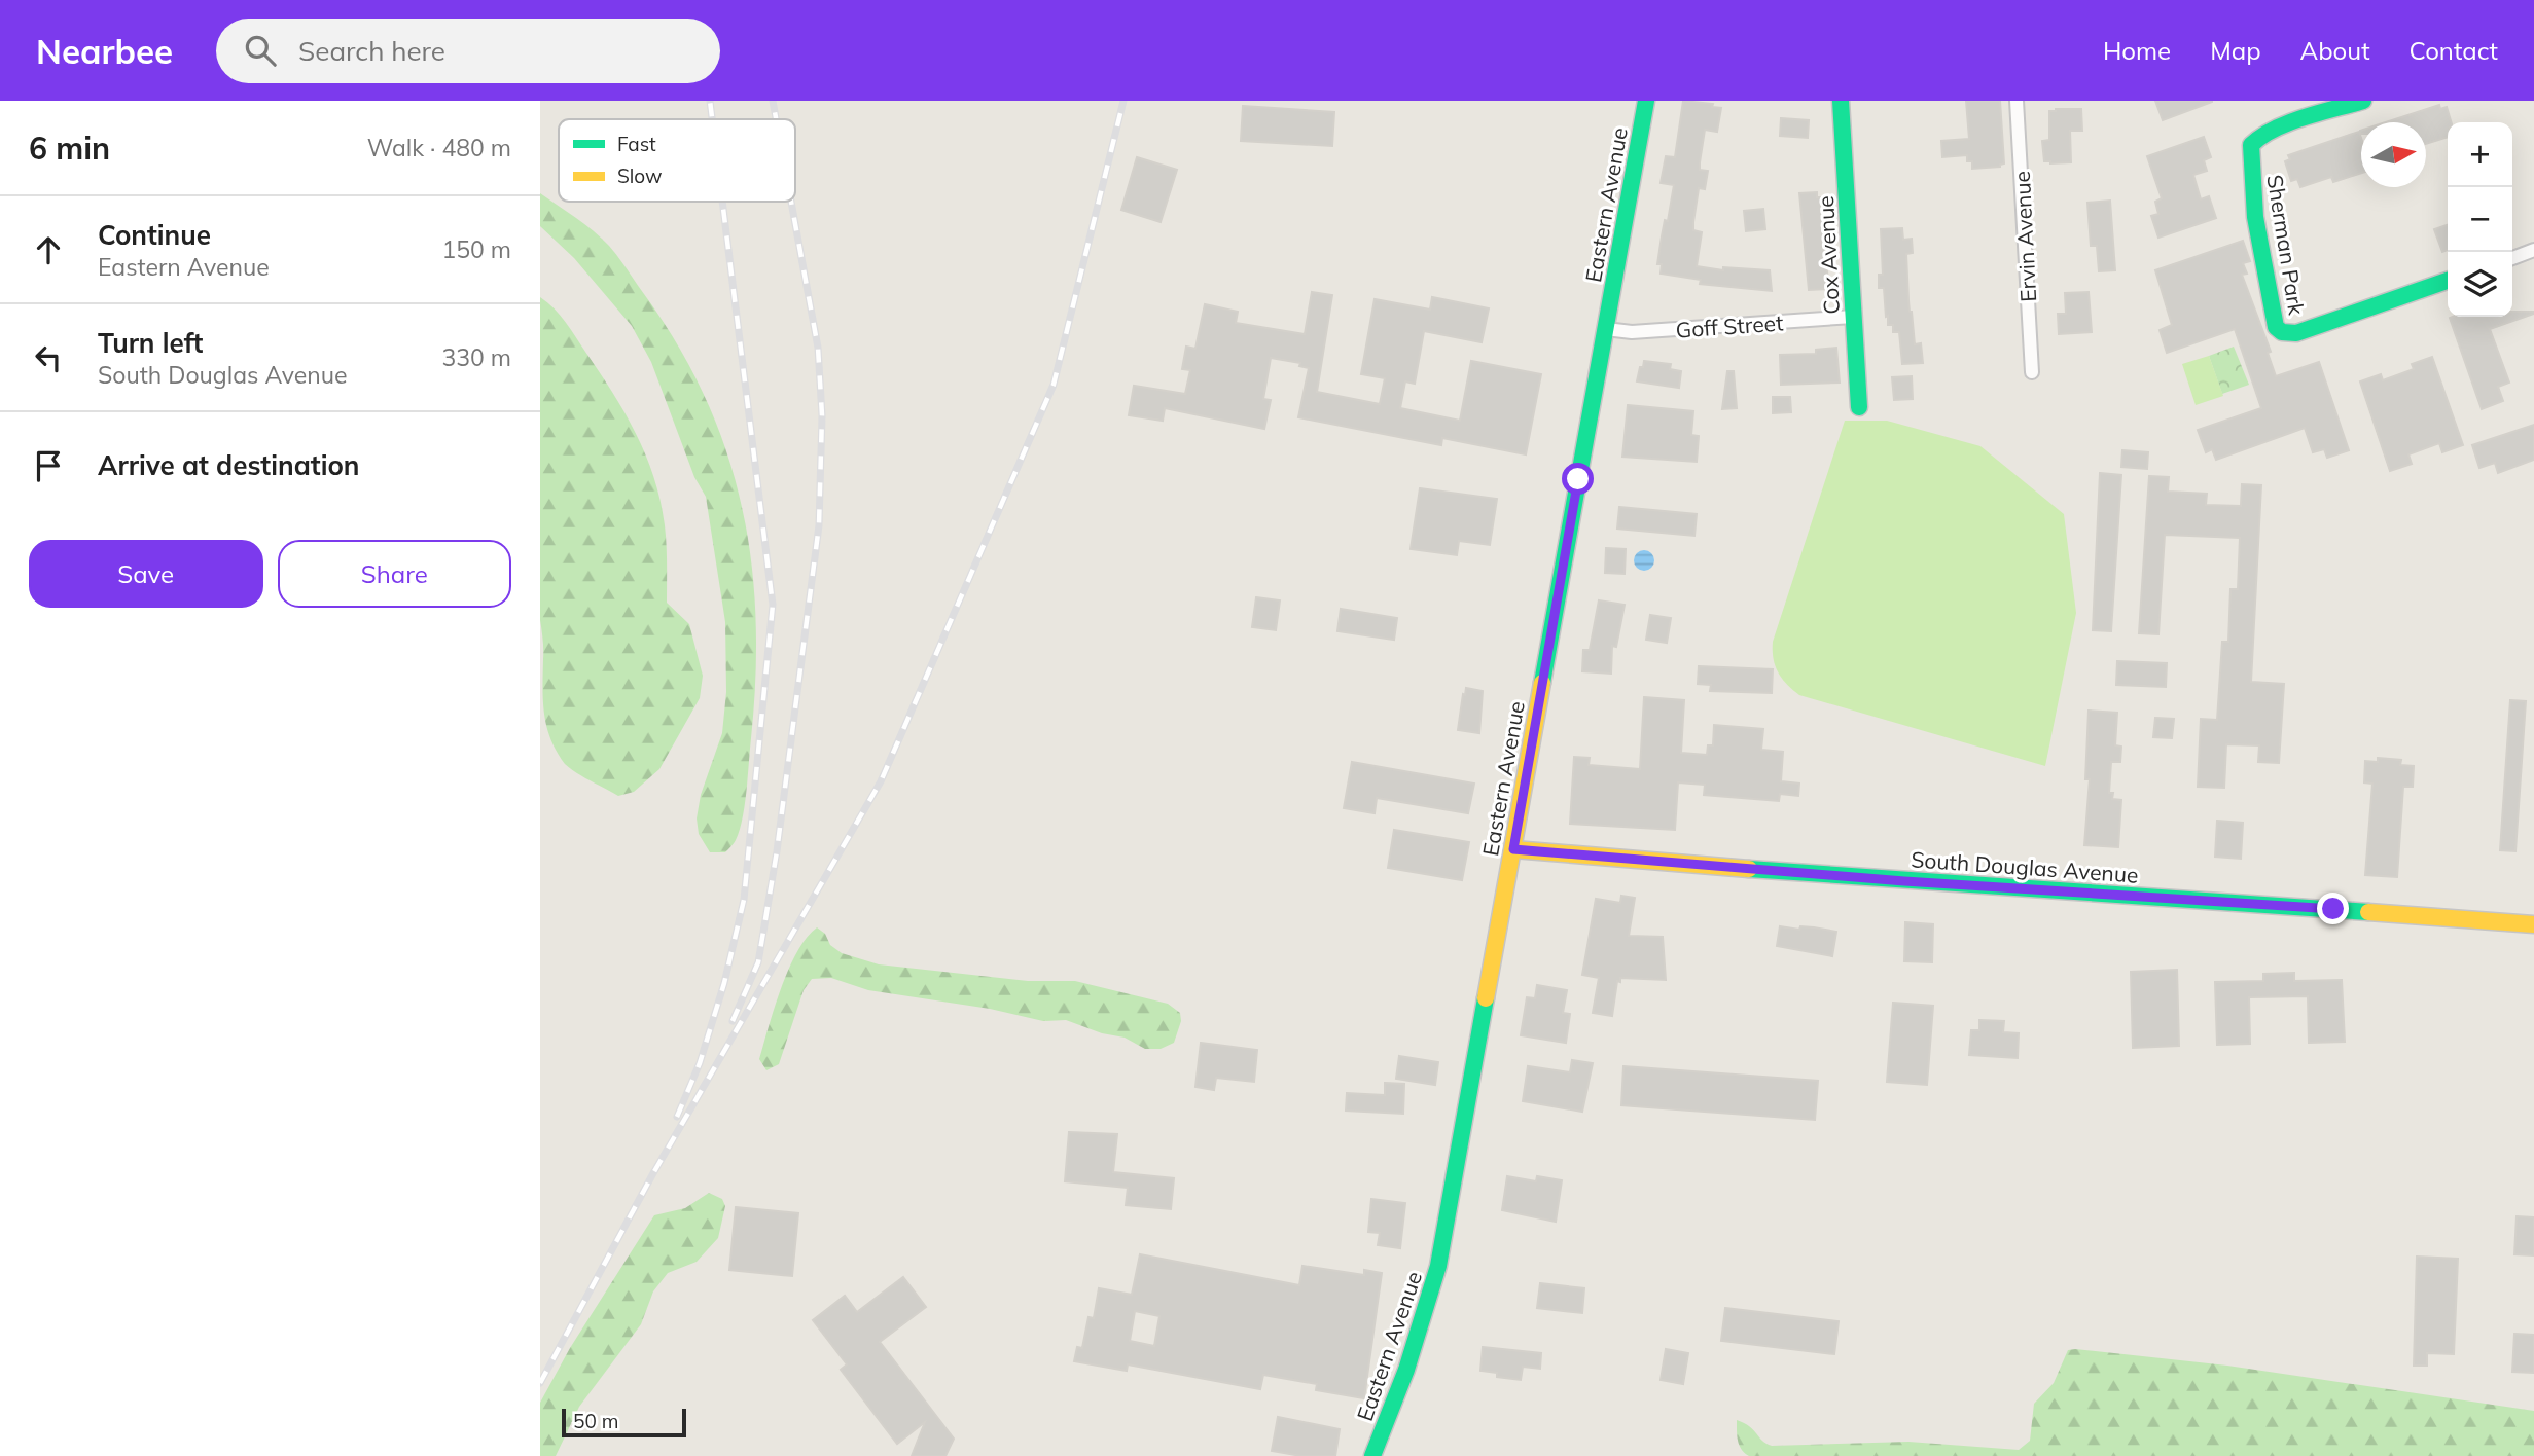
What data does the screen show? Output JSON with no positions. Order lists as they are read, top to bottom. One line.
{"streets":{"street":["Eastern Avenue","Ervin Avenue","Sherman Park","Cox Avenue","Goff Street","South Douglas Avenue"]},"crossings":[["Eastern Avenue","Goff Street"],["Eastern Avenue","South Douglas Avenue"],["Cox Avenue","Goff Street"]],"legend":["Fast","Slow"],"scale_bar":"50 m","north":"right","page":{"header":"Nearbee","search":"Search here","nav":["Home","Map","About","Contact"],"heading":["6 min","Walk · 480 m"],"map_buttons":["+","−"],"list":[["Continue","Eastern Avenue","150 m"],["Turn left","South Douglas Avenue","330 m"],"Arrive at destination"],"buttons":["Save","Share"],"scale":"50 m"}}
